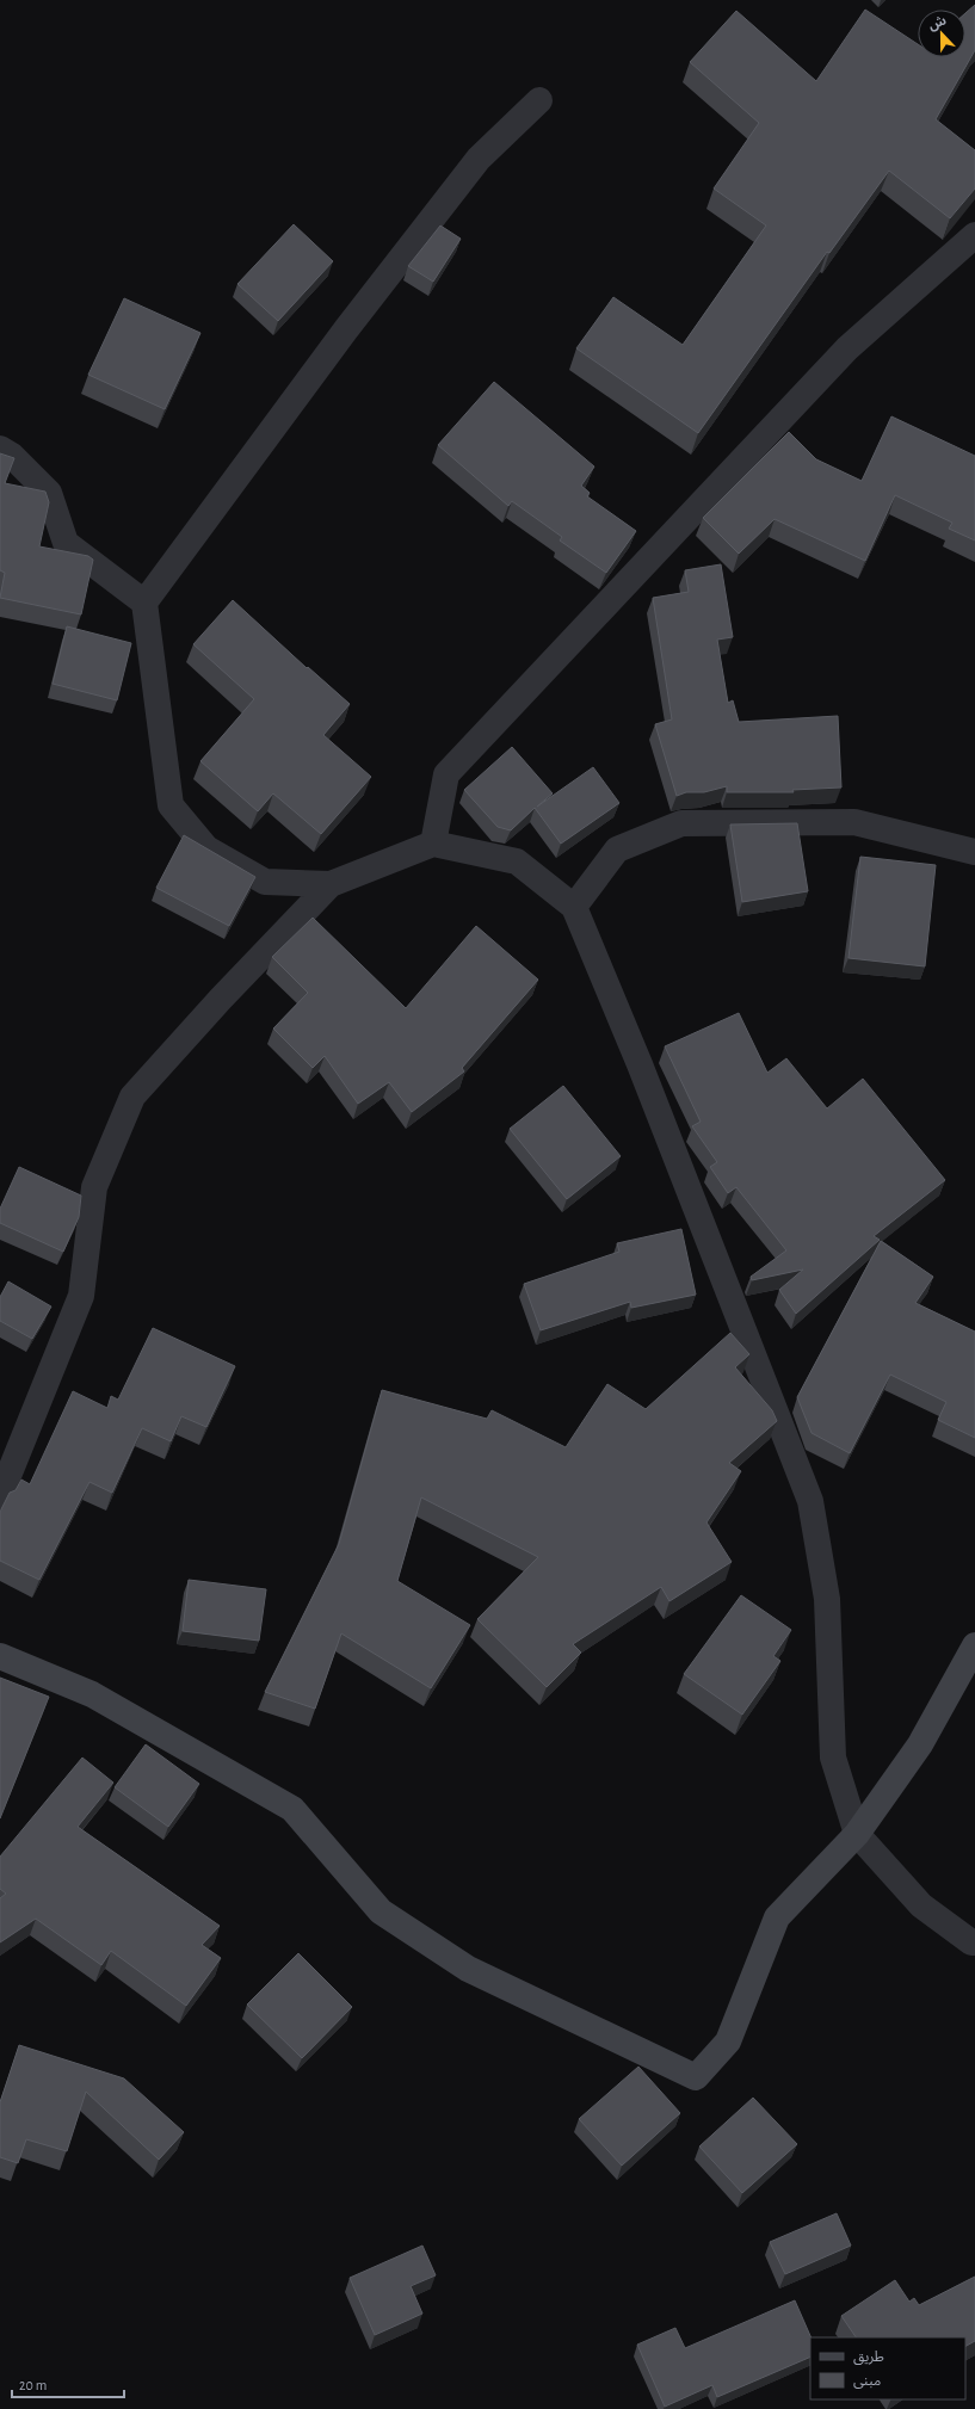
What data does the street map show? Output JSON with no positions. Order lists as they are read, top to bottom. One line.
{"legend":["طريق","مبنى"],"scale_bar":"20 m","north":"top"}
